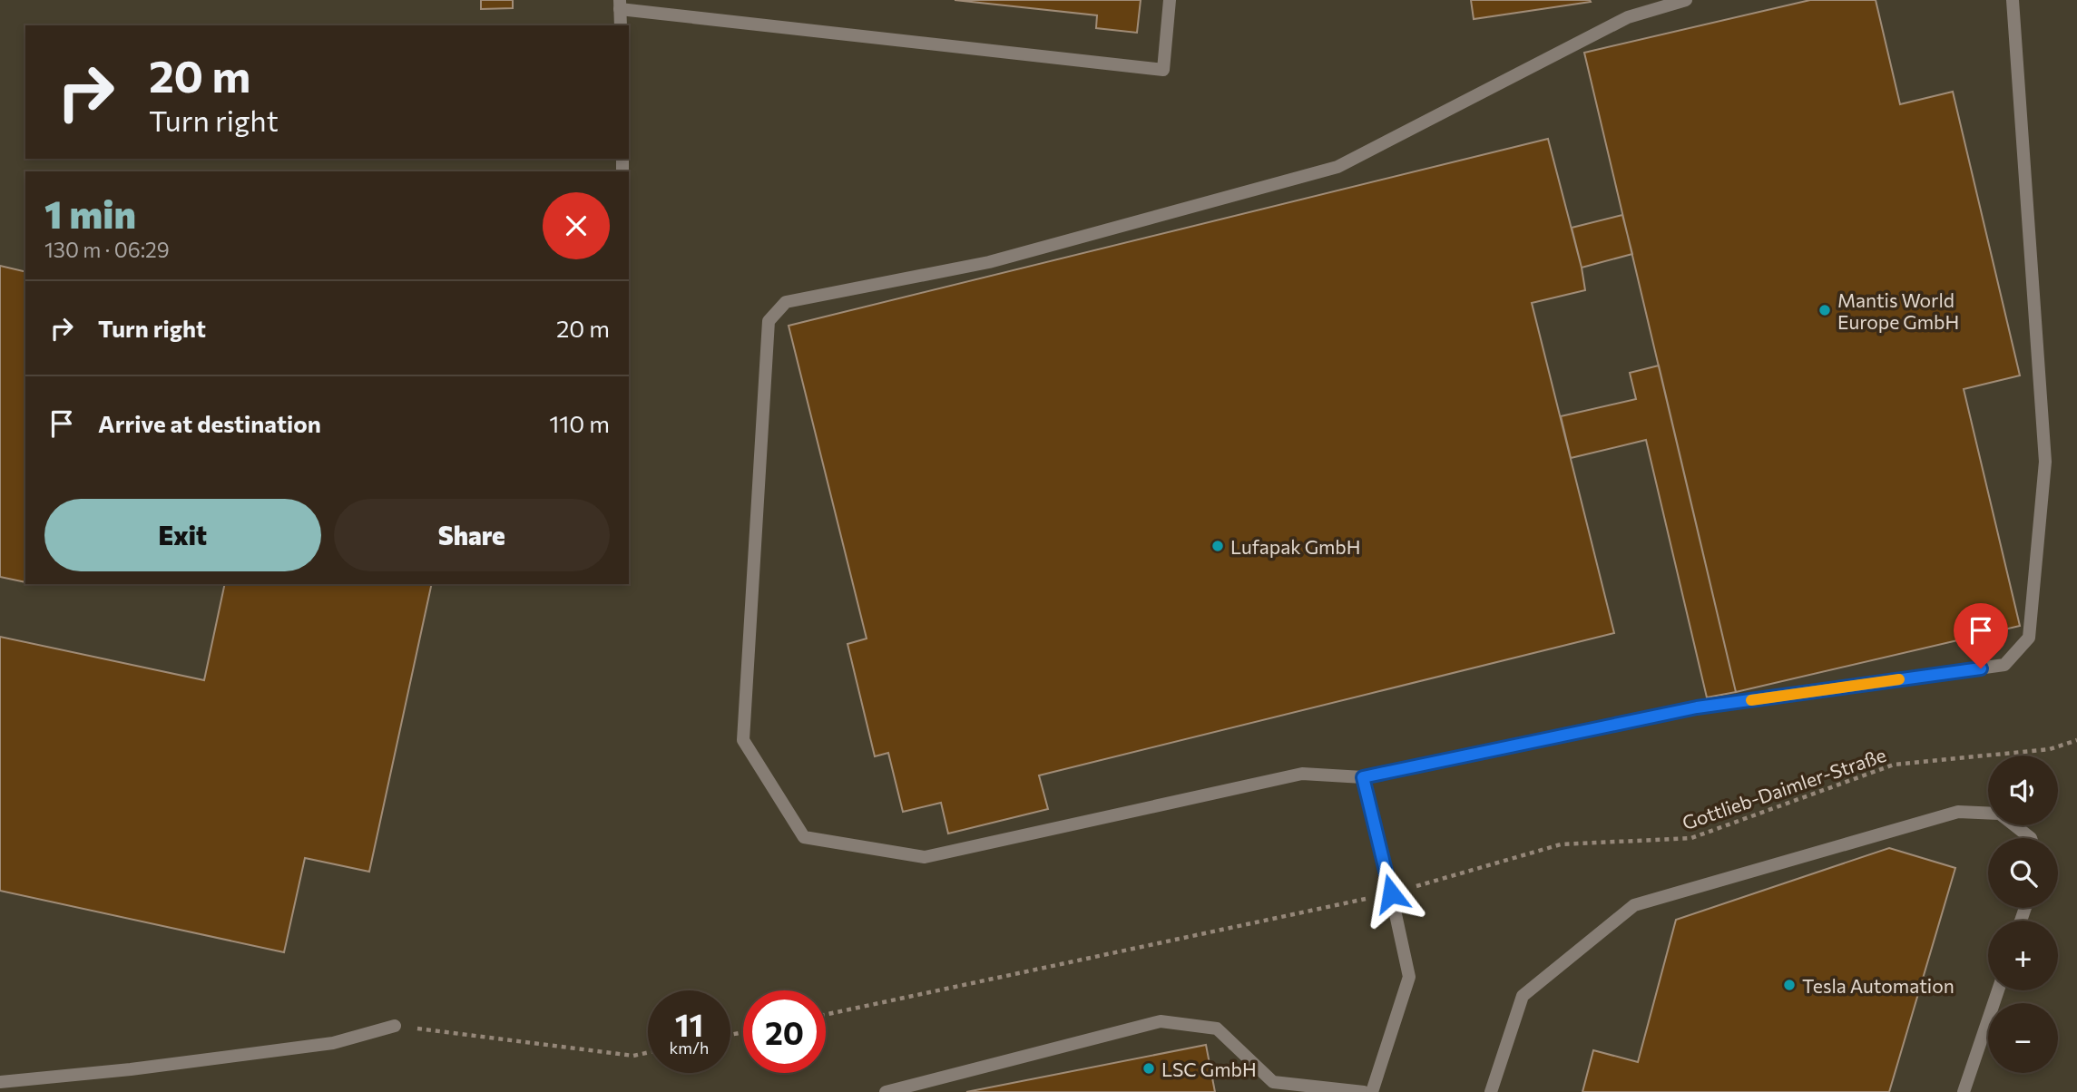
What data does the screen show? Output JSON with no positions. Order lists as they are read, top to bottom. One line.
{"streets":{"path":["Gottlieb-Daimler-Straße"]},"places":["Mantis World Europe GmbH","Lufapak GmbH","Tesla Automation","LSC GmbH"],"page":{"turn":["20 m","Turn right"],"heading":["1 min","130 m · 06:29"],"list":[{"name":"Turn right","value":"20 m"},{"name":"Arrive at destination","value":"110 m"}],"buttons":["Exit","Share"],"map_buttons":["+","−"],"speed":"11 km/h","limit":"20"}}
